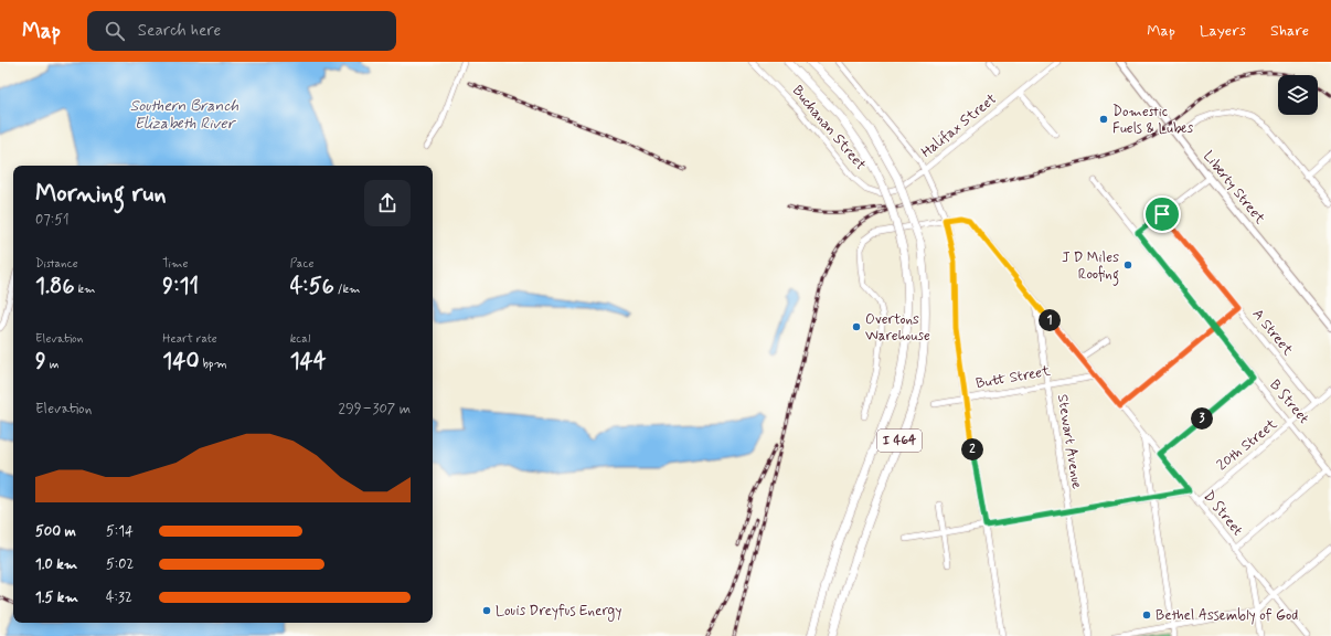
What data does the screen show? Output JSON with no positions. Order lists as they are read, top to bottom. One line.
{"streets":{"highway":["I 464"],"main road":["Liberty Street"],"street":["Halifax Street","Buchanan Street","A Street","Butt Street","B Street","Stewart Avenue","20th Street","D Street"]},"crossings":[["Halifax Street","Buchanan Street"],["A Street","20th Street"],["Butt Street","Stewart Avenue"],["Butt Street","D Street"],["B Street","20th Street"],["Stewart Avenue","D Street"],["20th Street","D Street"]],"water":["Southern Branch Elizabeth River"],"places":["Domestic Fuels & Lubes","J D Miles Roofing","Overtons Warehouse","Louis Dreyfus Energy","Bethel Assembly of God"],"page":{"header":"Map","search":"Search here","nav":["Map","Layers","Share"],"heading":["Morning run","07:51"],"stats":[["Distance","1.86 km"],["Time","9:11"],["Pace","4:56 /km"],["Elevation","9 m"],["Heart rate","140 bpm"],["kcal","144"]],"pins":["1","3","2"],"chart":["Elevation","299–307 m"],"list":[{"name":"500 m","note":"5:14"},{"name":"1.0 km","note":"5:02"},{"name":"1.5 km","note":"4:32"}]}}
